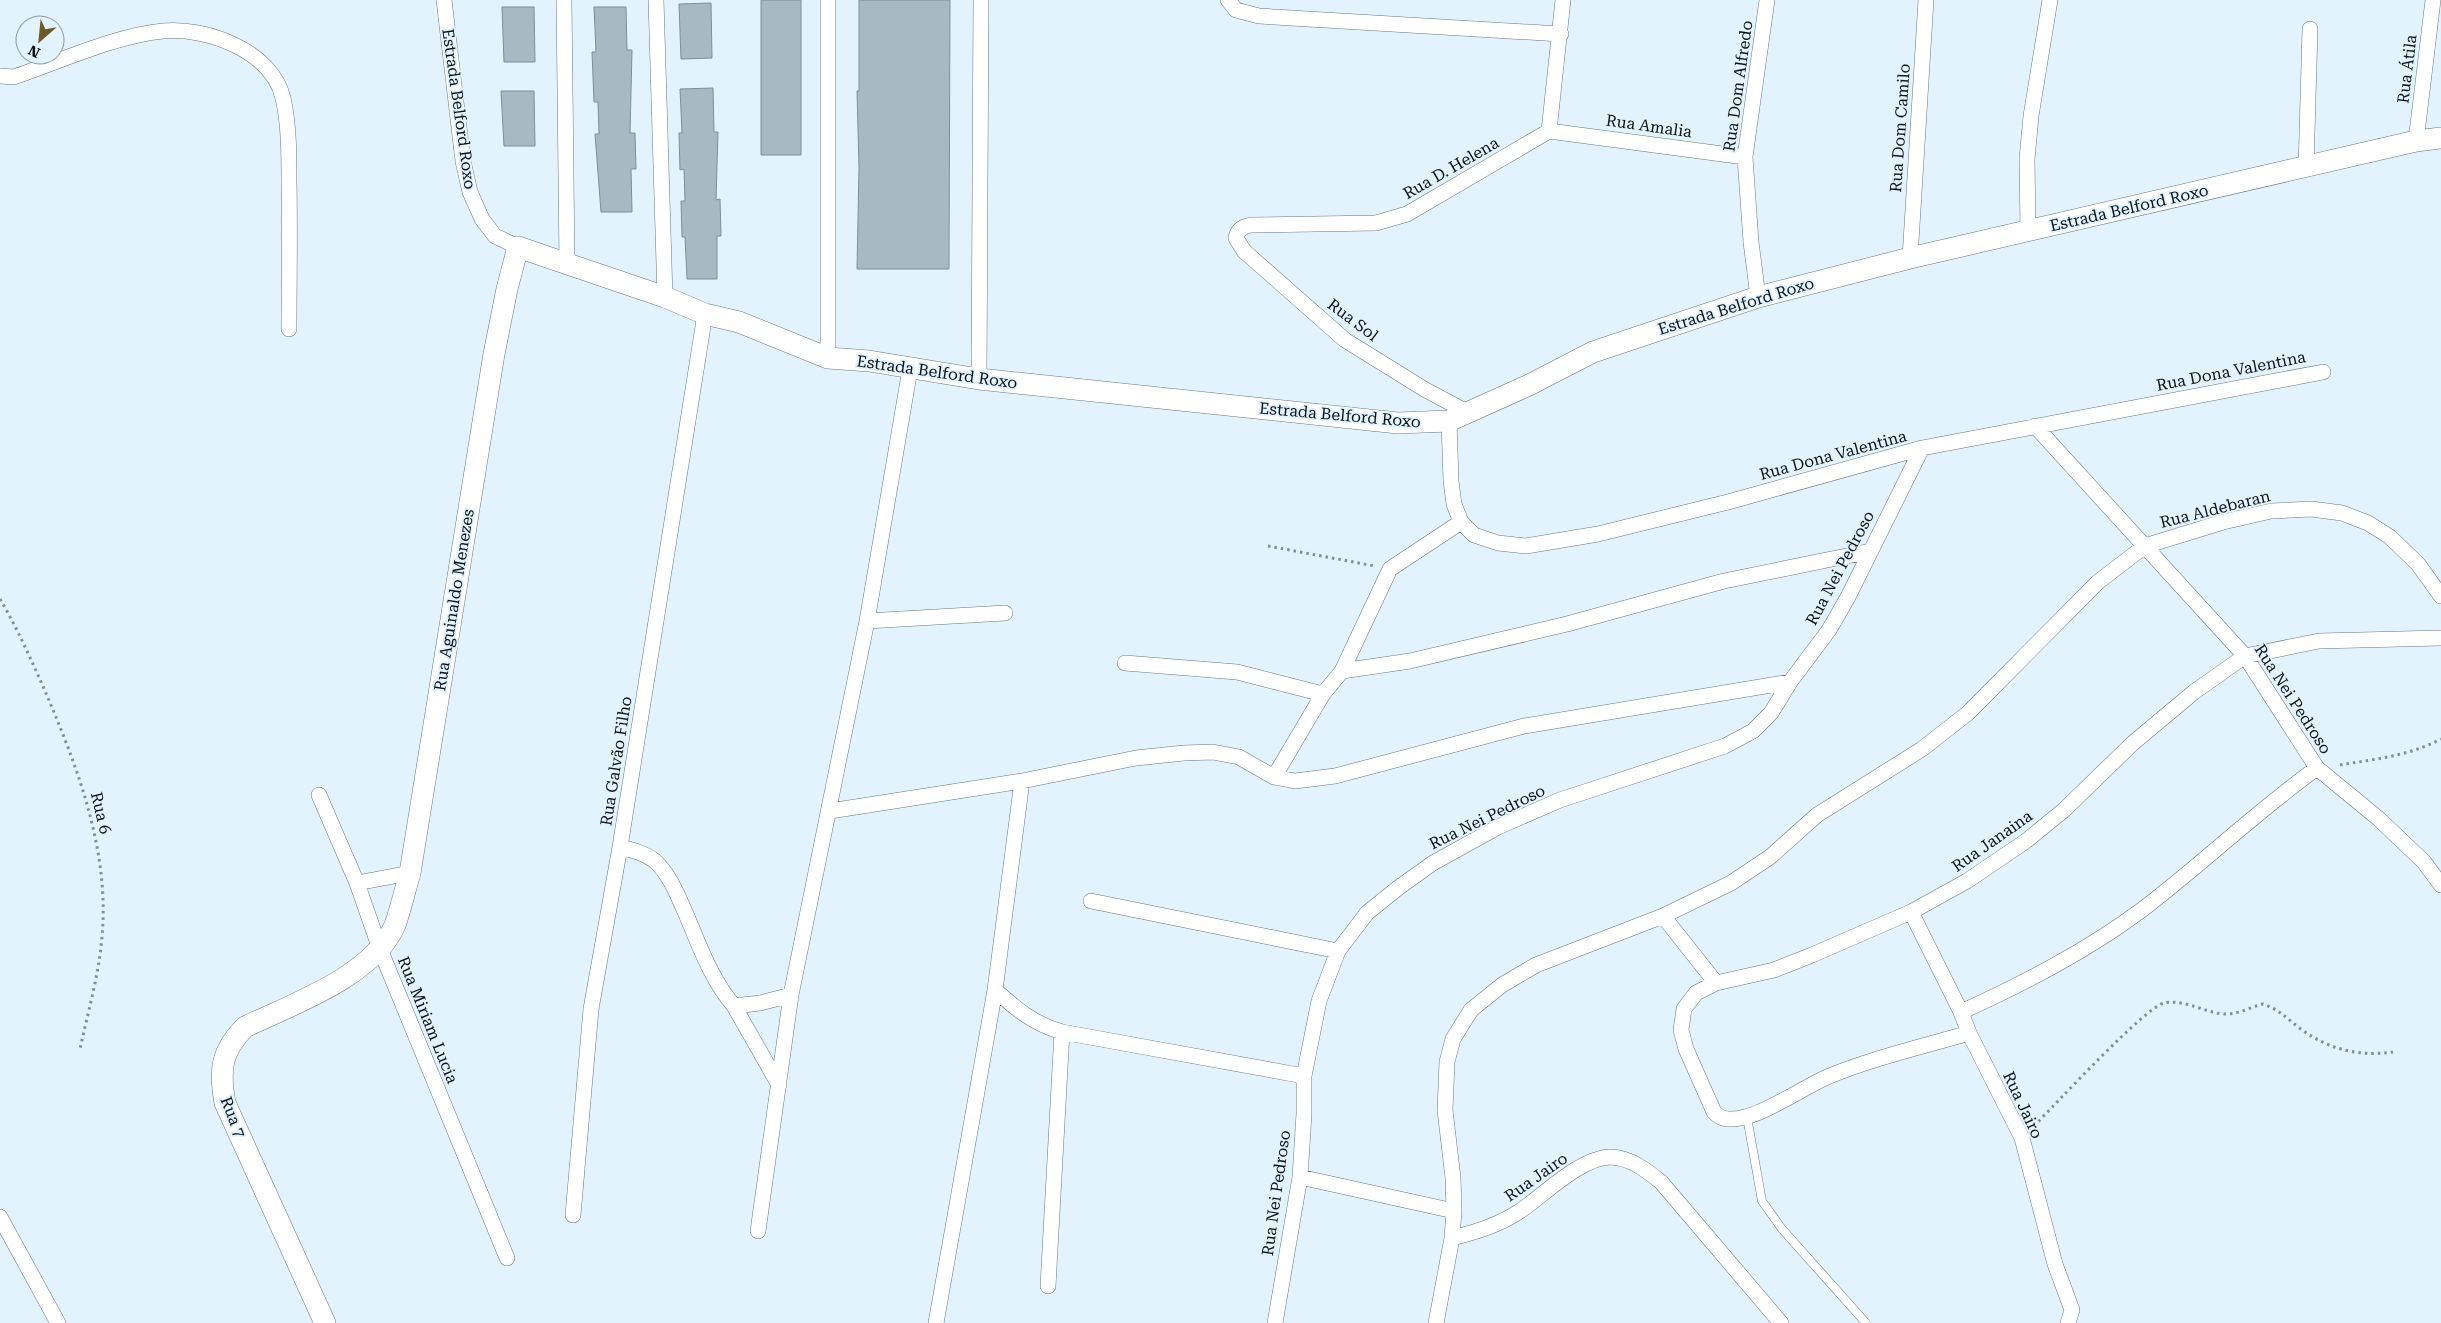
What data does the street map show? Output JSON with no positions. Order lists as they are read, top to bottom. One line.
{"streets":{"street":["Rua Átila","Rua Dom Alfredo","Estrada Belford Roxo","Rua Amalia","Rua Dom Camilo","Rua D. Helena","Rua Sol","Rua Dona Valentina","Rua Aldebaran","Rua Nei Pedroso","Rua Aguinaldo Menezes","Rua Galvão Filho","Rua Janaina","Rua Miriam Lucia","Rua Jairo","Rua 7"],"path":["Rua 6"]},"crossings":[["Rua Átila","Estrada Belford Roxo"],["Rua Dom Alfredo","Estrada Belford Roxo"],["Rua Dom Alfredo","Rua Amalia"],["Estrada Belford Roxo","Rua Dom Camilo"],["Estrada Belford Roxo","Rua Sol"],["Estrada Belford Roxo","Rua Aguinaldo Menezes"],["Estrada Belford Roxo","Rua Galvão Filho"],["Rua Amalia","Rua D. Helena"],["Rua D. Helena","Rua Sol"],["Rua Dona Valentina","Rua Nei Pedroso"],["Rua Aldebaran","Rua Nei Pedroso"],["Rua Nei Pedroso","Rua Janaina"],["Rua Aguinaldo Menezes","Rua Miriam Lucia"],["Rua Aguinaldo Menezes","Rua 7"],["Rua Janaina","Rua Jairo"],["Rua Miriam Lucia","Rua 7"]],"north":"bottom left"}
